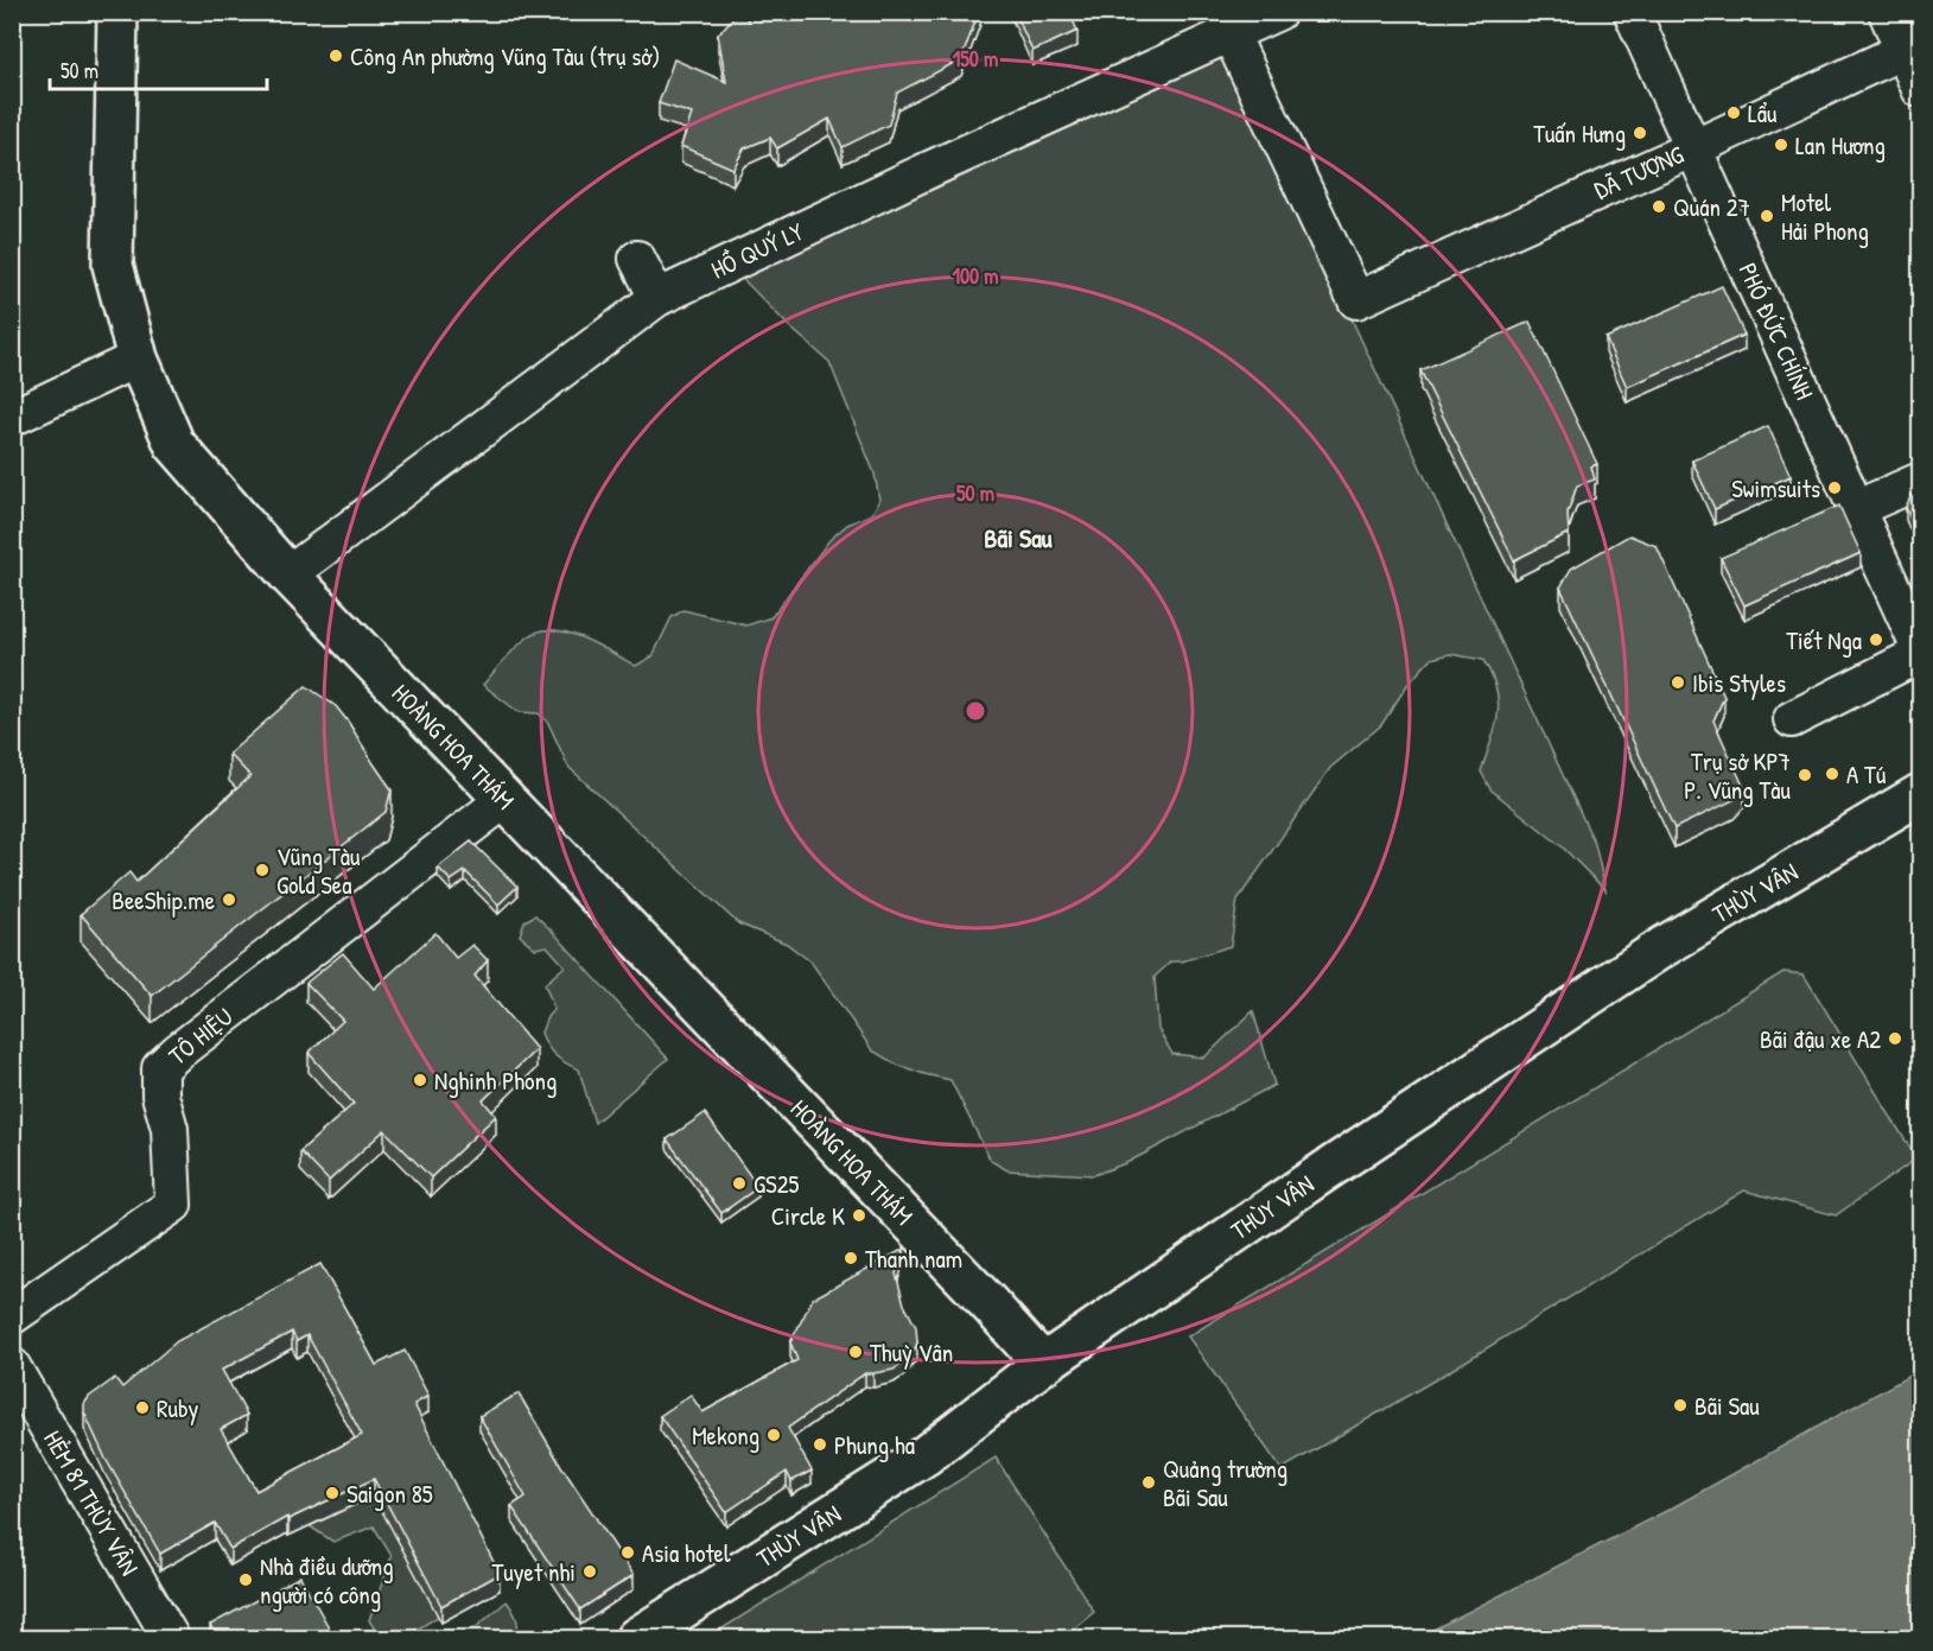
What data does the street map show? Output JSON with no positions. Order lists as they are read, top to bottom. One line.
{"streets":{"main road":["HOÀNG HOA THÁM","THÙY VÂN"],"street":["DÃ TƯỢNG","HỒ QUÝ LY","PHÓ ĐỨC CHÍNH","TÔ HIỆU","HẺM 81 THÙY VÂN"]},"crossings":[["DÃ TƯỢNG","HỒ QUÝ LY"],["DÃ TƯỢNG","PHÓ ĐỨC CHÍNH"],["HỒ QUÝ LY","HOÀNG HOA THÁM"],["HOÀNG HOA THÁM","THÙY VÂN"],["HOÀNG HOA THÁM","TÔ HIỆU"]],"districts":["Bãi Sau"],"places":["Công An phường Vũng Tàu (trụ sở)","Lẩu","Tuấn Hưng","Lan Hương","Quán 27","Motel Hải Phong","Swimsuits","Tiết Nga","Ibis Styles","A Tú","Trụ sở KP7 P. Vũng Tàu","Vũng Tàu Gold Sea","BeeShip.me","Bãi đậu xe A2","Nghinh Phong","GS25","Circle K","Thanh nam","Thuỳ Vân","Bãi Sau","Ruby","Mekong","Phung ha","Quảng trường Bãi Sau","Saigon 85","Asia hotel","Tuyet nhi","Nhà điều dưỡng người có công"],"scale_bar":"50 m","rings":["150 m","100 m","50 m"]}
